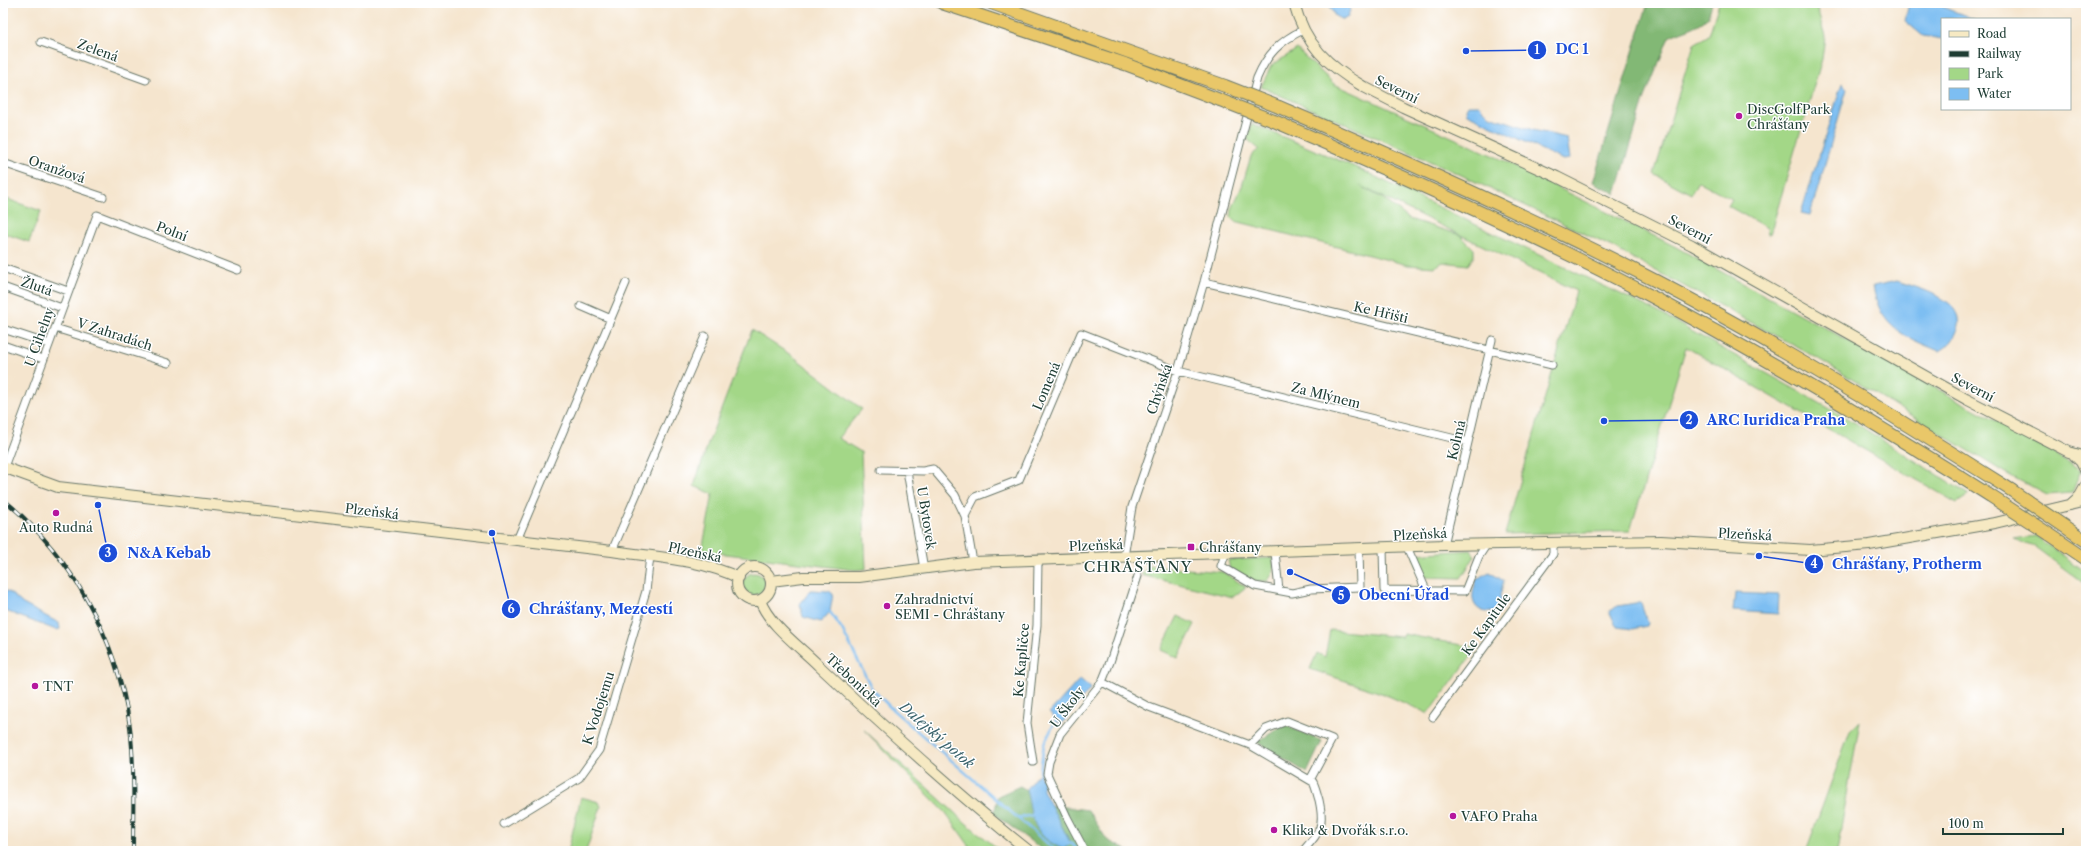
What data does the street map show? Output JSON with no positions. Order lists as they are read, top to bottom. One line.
{"streets":{"main road":["Severní","Plzeňská","Třebonická"],"street":["Zelená","Oranžová","Polní","Žlutá","Ke Hřišti","V Zahradách","U Cihelny","Lomená","Chýňská","Za Mlýnem","Kolmá","U Bytovek","Ke Kapitule","Ke Kapličce","U Školy","K Vodojemu"]},"crossings":[["Severní","Chýňská"],["Polní","U Cihelny"],["Žlutá","U Cihelny"],["Ke Hřišti","Chýňská"],["Ke Hřišti","Kolmá"],["V Zahradách","U Cihelny"],["U Cihelny","Plzeňská"],["Lomená","Chýňská"],["Lomená","Za Mlýnem"],["Chýňská","Za Mlýnem"],["Chýňská","Plzeňská"],["Za Mlýnem","Kolmá"],["Kolmá","Plzeňská"],["Plzeňská","U Bytovek"],["Plzeňská","Ke Kapitule"],["Plzeňská","Ke Kapličce"],["Plzeňská","Třebonická"],["Plzeňská","K Vodojemu"]],"districts":["CHRÁŠŤANY"],"water":["Dalejský potok"],"places":{"other":["DC 1","DiscGolfPark Chrášťany","ARC Iuridica Praha","N&A Kebab","Auto Rudná","Chrášťany, Mezcestí","Chrášťany, Protherm","Obecní Úřad","Zahradnictví SEMI - Chráštany","TNT","VAFO Praha","Klika & Dvořák s.r.o."],"transit":["Chrášťany"]},"legend":["Road","Railway","Park","Water"],"scale_bar":"100 m"}
